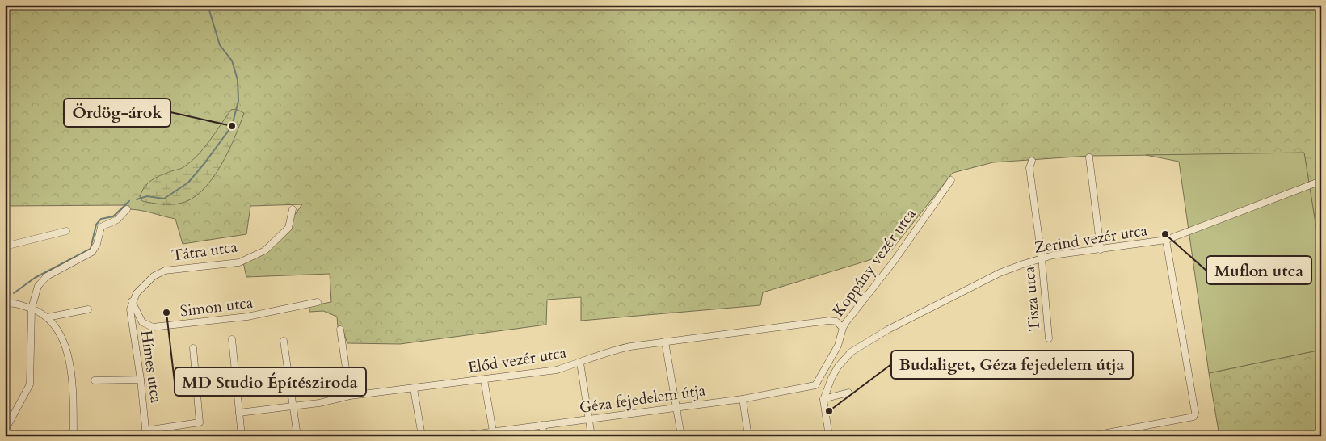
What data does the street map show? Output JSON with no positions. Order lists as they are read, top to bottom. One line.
{"streets":{"street":["Zerind vezér utca","Tátra utca","Koppány vezér utca","Tisza utca","Simon utca","Előd vezér utca","Hímes utca","Géza fejedelem útja"]},"crossings":[["Zerind vezér utca","Tisza utca"],["Tátra utca","Simon utca"],["Tátra utca","Hímes utca"],["Koppány vezér utca","Előd vezér utca"],["Koppány vezér utca","Géza fejedelem útja"],["Simon utca","Hímes utca"]],"places":["Ördög-árok","Muflon utca","MD Studio Építésziroda","Budaliget, Géza fejedelem útja"]}
